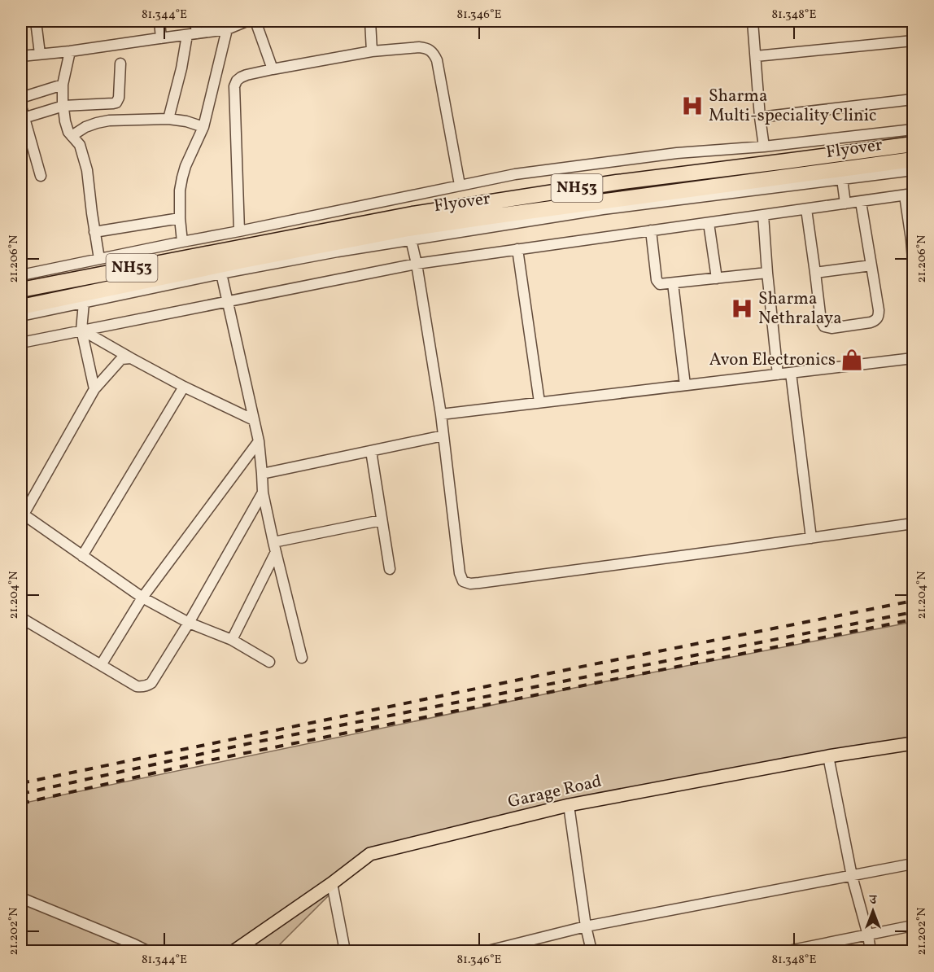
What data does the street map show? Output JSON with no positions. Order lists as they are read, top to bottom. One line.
{"streets":{"highway":["Flyover","NH53"],"main road":["Garage Road"]},"places":{"hospital":["Sharma Multi-speciality Clinic","Sharma Nethralaya"],"shop":["Avon Electronics"]},"north":"top","coordinates":["81.344°E","81.346°E","81.348°E","21.206°N","21.204°N","21.202°N"]}
